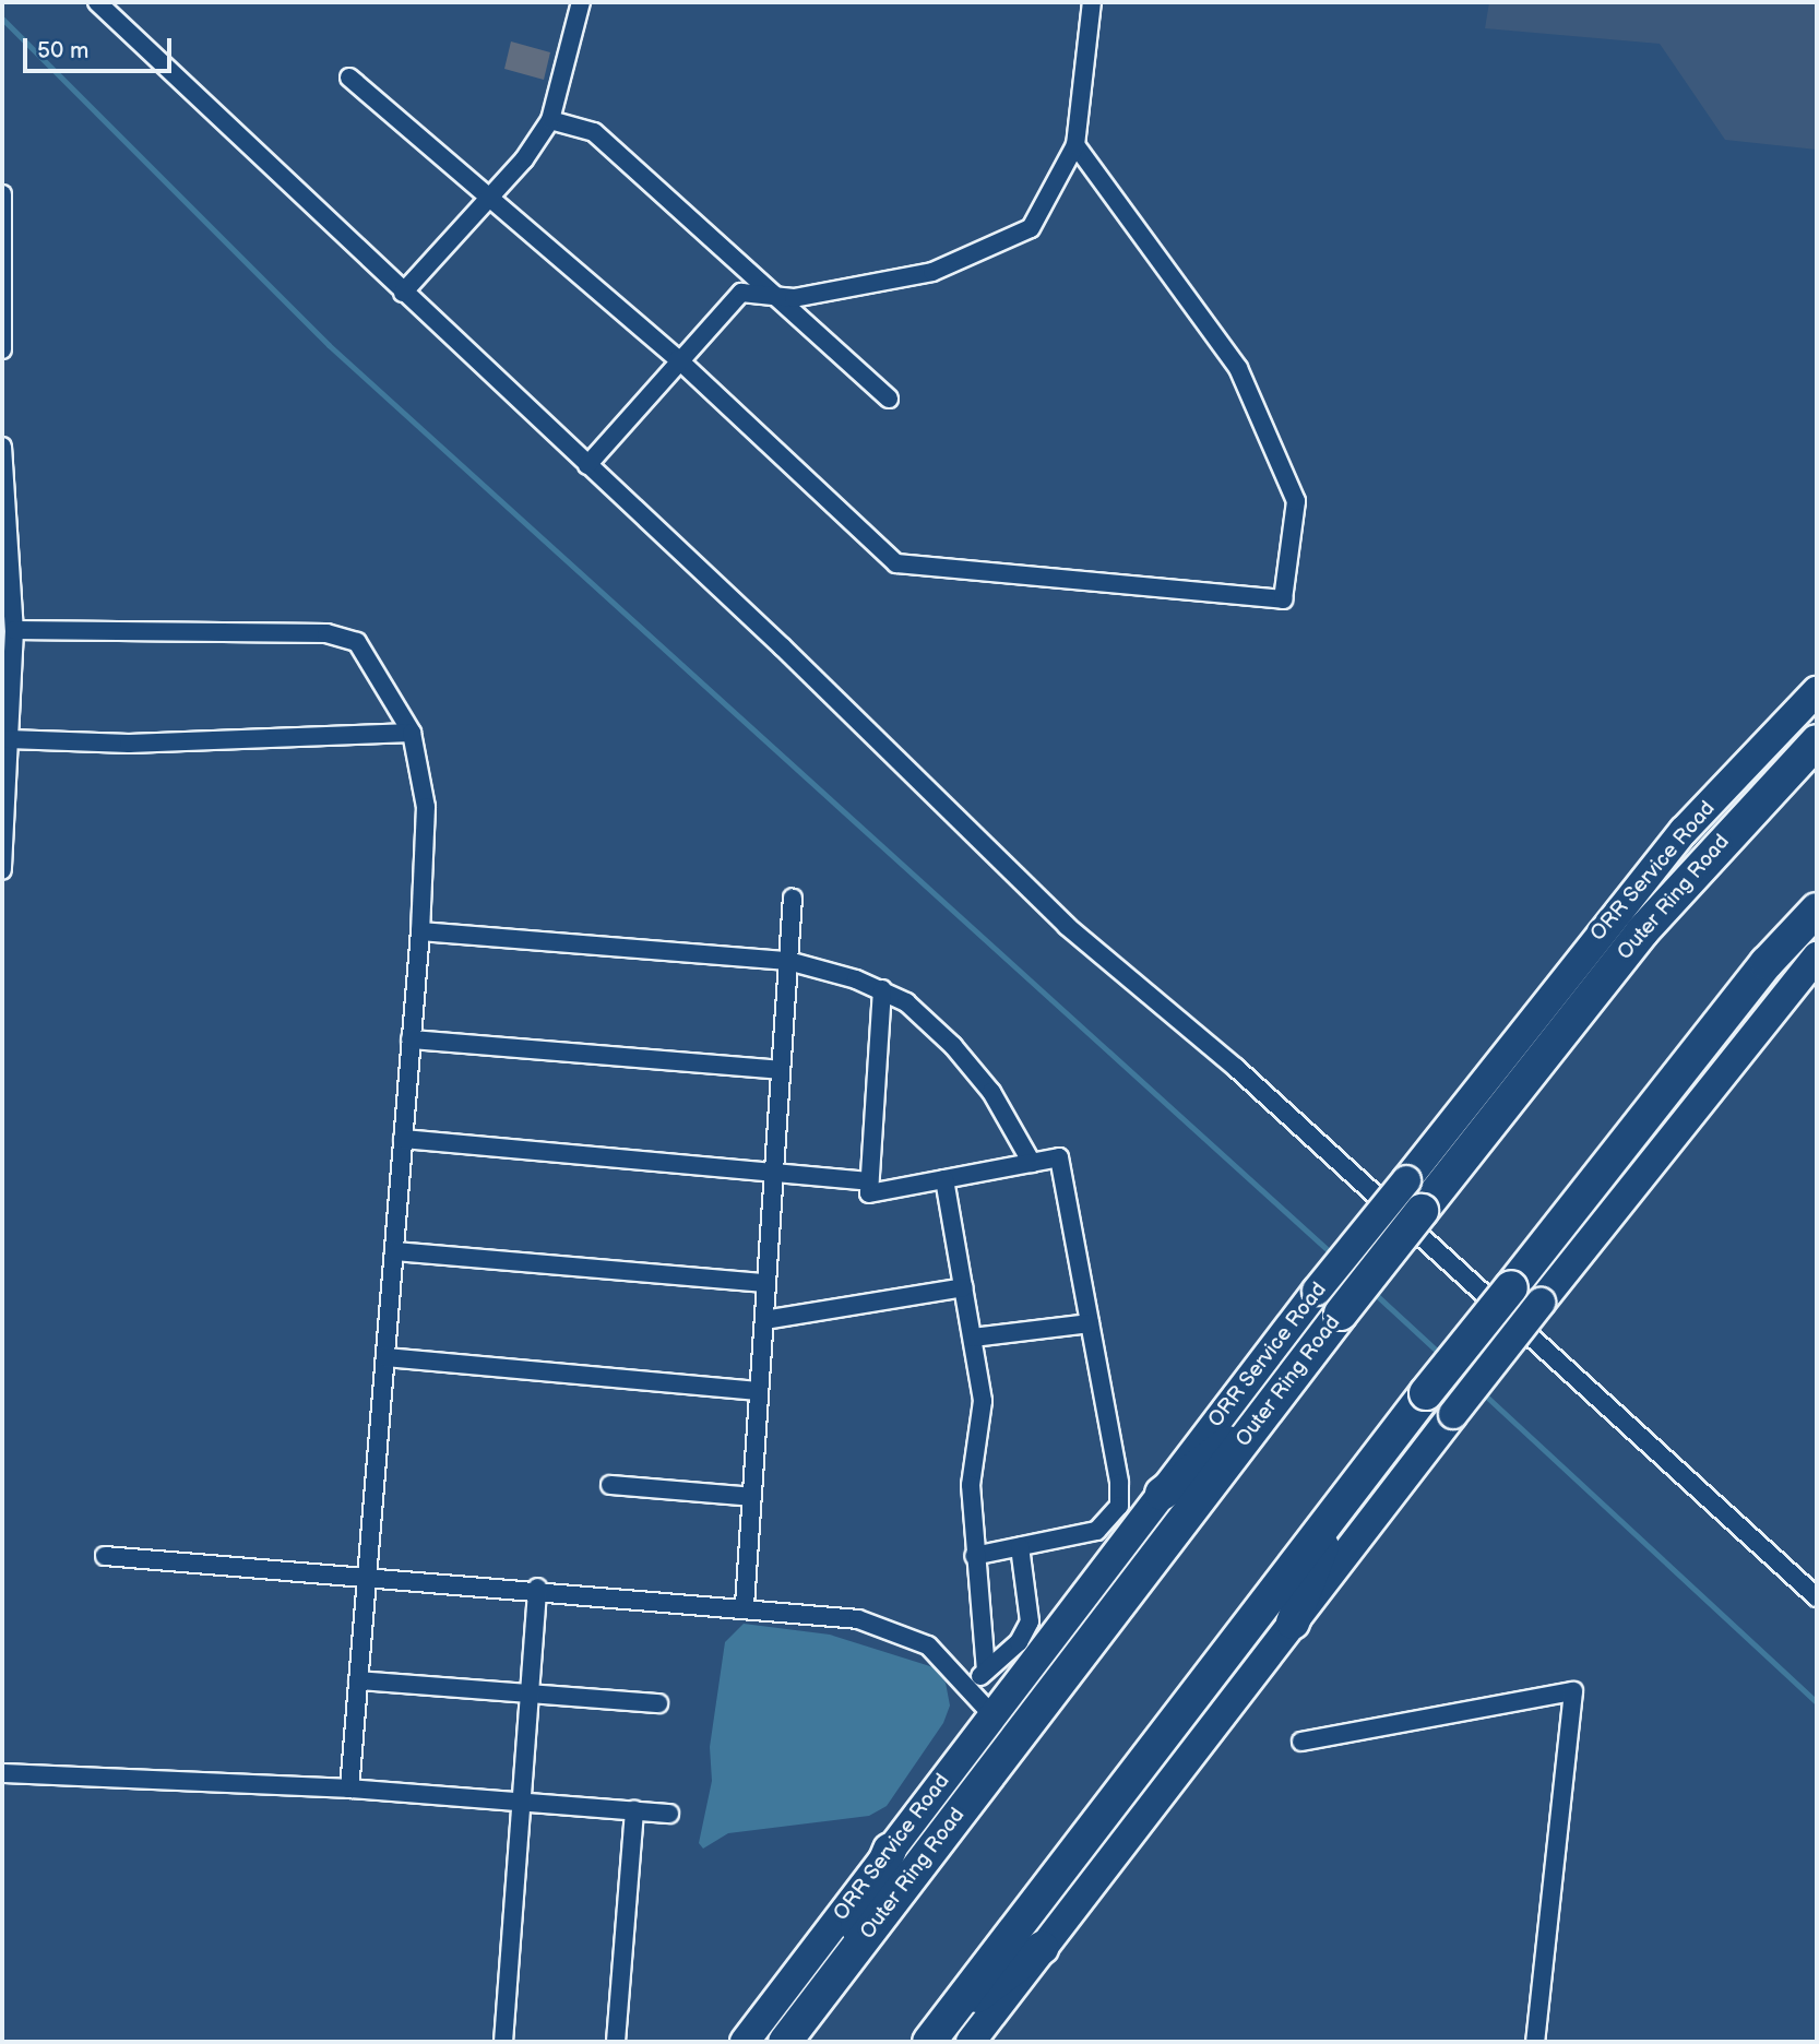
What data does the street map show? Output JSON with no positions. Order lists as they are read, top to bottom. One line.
{"streets":{"highway":["Outer Ring Road"],"main road":["ORR Service Road"]},"scale_bar":"50 m"}
